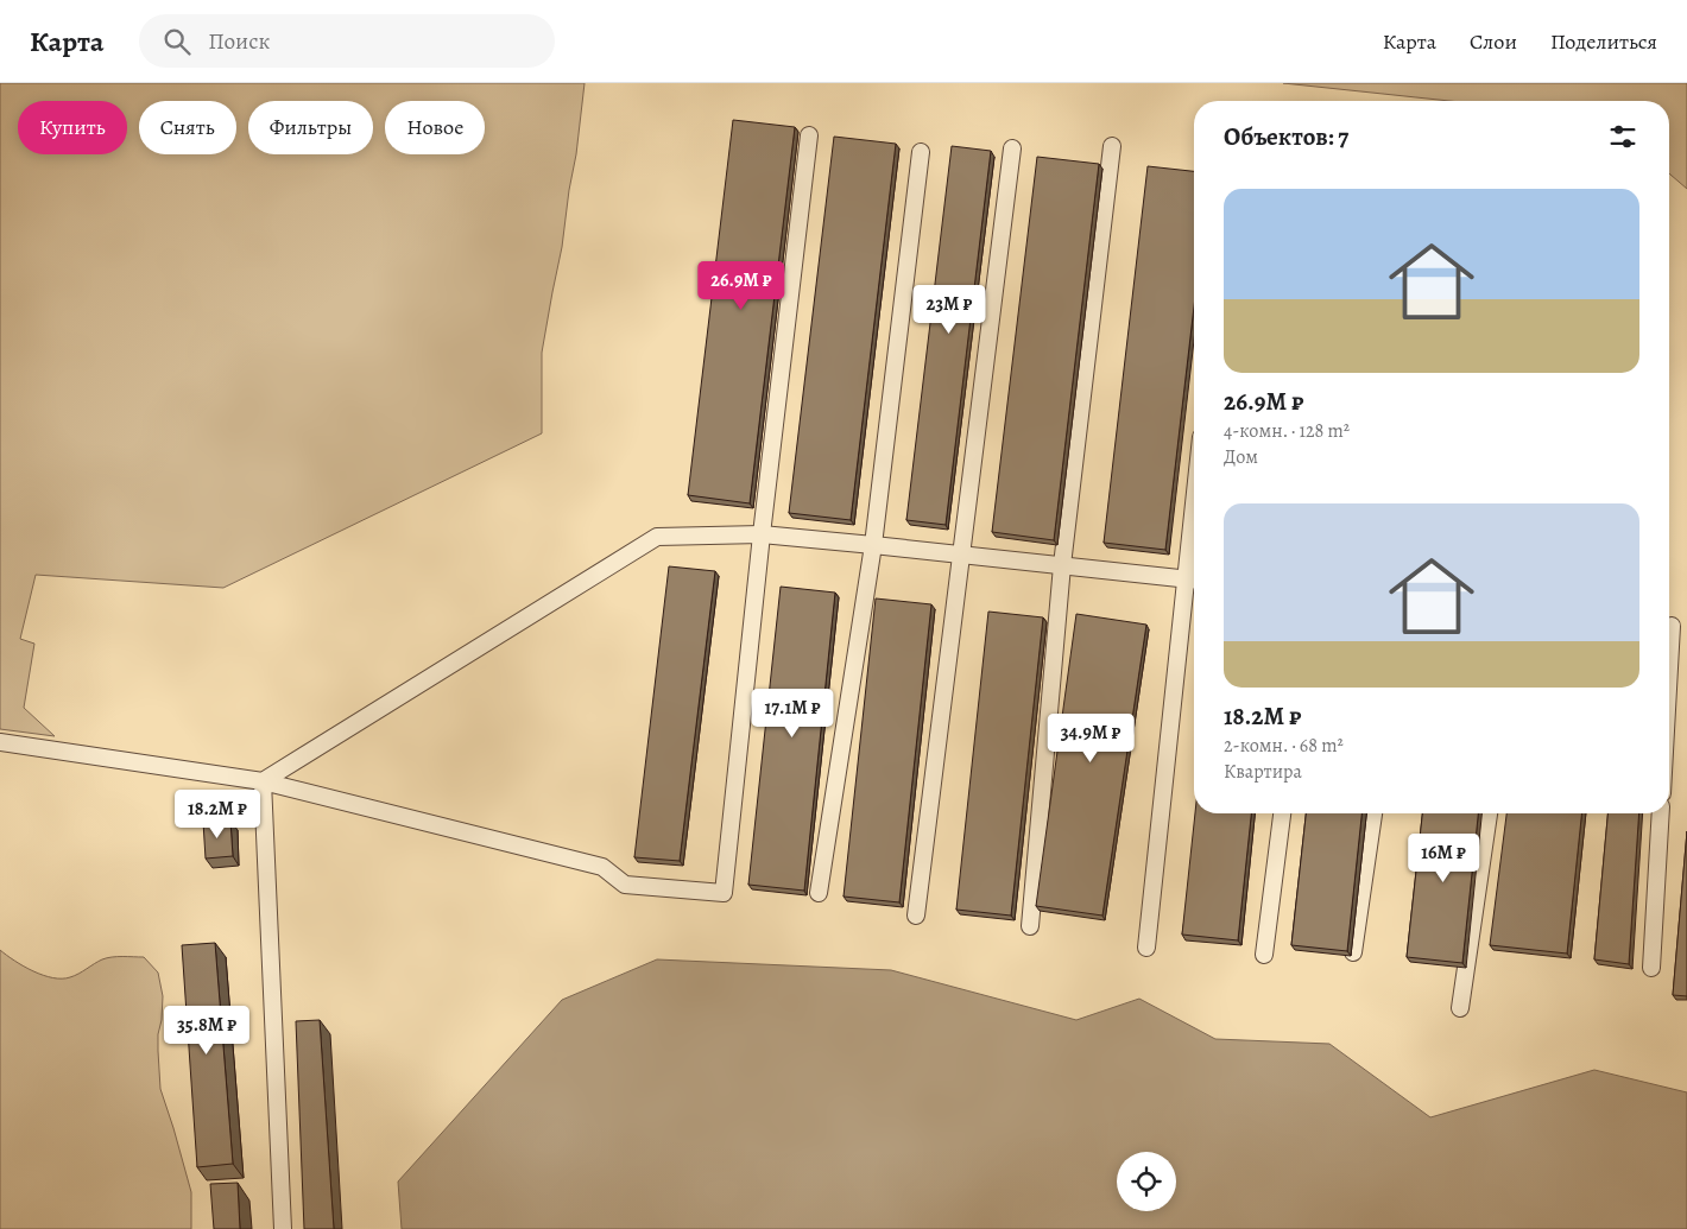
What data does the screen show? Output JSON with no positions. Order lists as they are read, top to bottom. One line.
{"page":{"header":"Карта","search":"Поиск","nav":["Карта","Слои","Поделиться"],"chip":["Купить","Снять","Фильтры","Новое"],"heading":"Объектов: 7","list":[{"name":"26.9M ₽","note":"4-комн. · 128 m² · Дом"},{"name":"18.2M ₽","note":"2-комн. · 68 m² · Квартира"}],"price":["26.9M ₽","23M ₽","17.1M ₽","34.9M ₽","18.2M ₽","16M ₽","35.8M ₽"]}}
